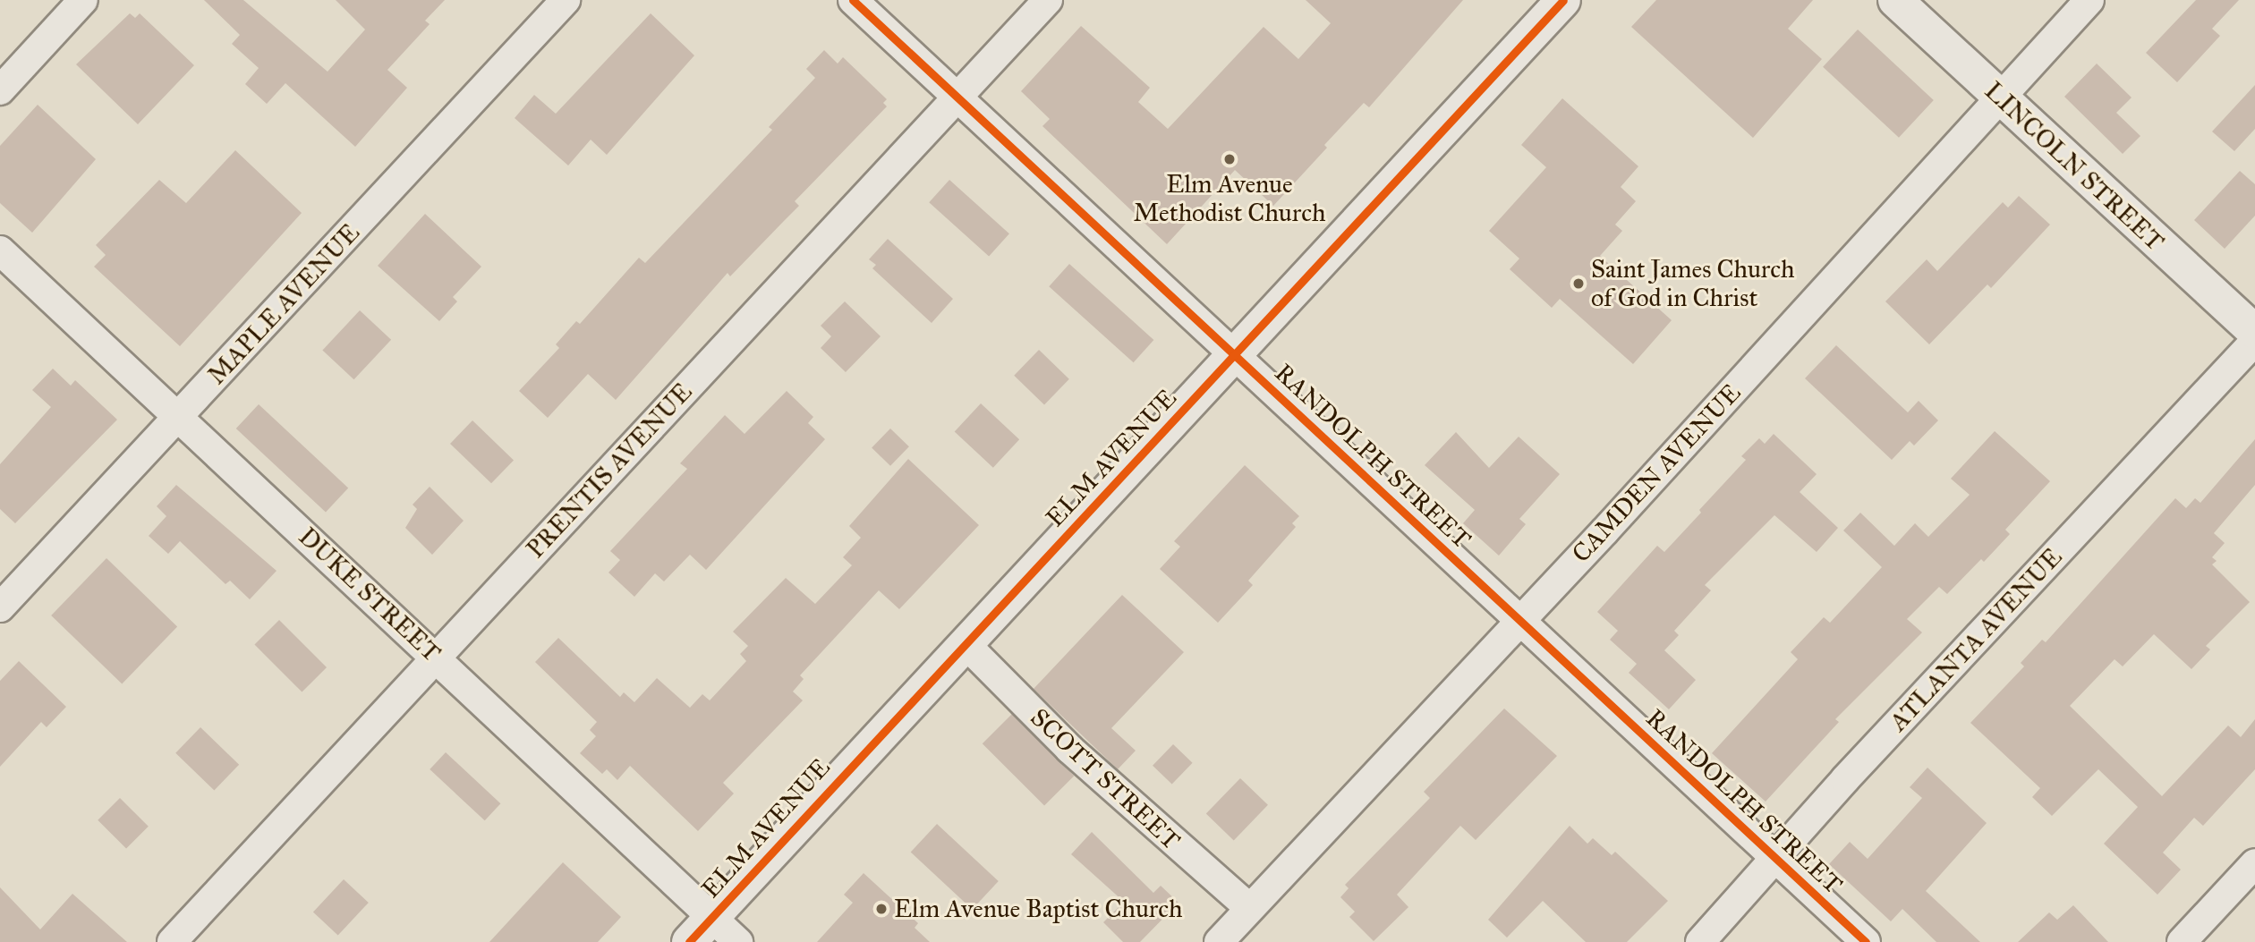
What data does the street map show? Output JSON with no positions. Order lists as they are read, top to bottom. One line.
{"streets":{"main road":["LINCOLN STREET","ELM AVENUE"],"street":["MAPLE AVENUE","RANDOLPH STREET","PRENTIS AVENUE","CAMDEN AVENUE","DUKE STREET","ATLANTA AVENUE","SCOTT STREET"]},"crossings":[["LINCOLN STREET","CAMDEN AVENUE"],["MAPLE AVENUE","DUKE STREET"],["RANDOLPH STREET","ELM AVENUE"],["RANDOLPH STREET","PRENTIS AVENUE"],["RANDOLPH STREET","CAMDEN AVENUE"],["RANDOLPH STREET","ATLANTA AVENUE"],["ELM AVENUE","DUKE STREET"],["ELM AVENUE","SCOTT STREET"],["PRENTIS AVENUE","DUKE STREET"],["CAMDEN AVENUE","SCOTT STREET"]],"places":["Elm Avenue Methodist Church","Saint James Church of God in Christ","Elm Avenue Baptist Church"]}
